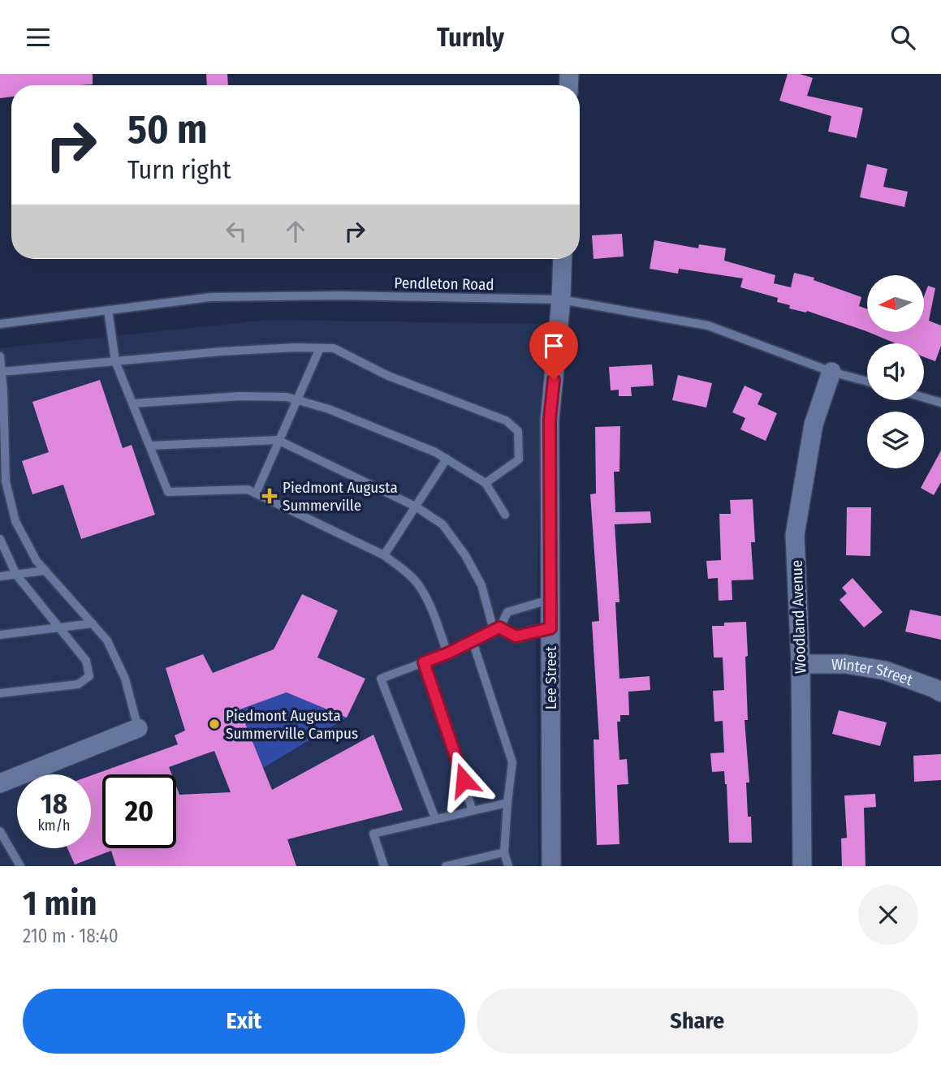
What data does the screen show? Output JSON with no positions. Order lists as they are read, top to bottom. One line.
{"streets":{"street":["Woodland Avenue","Winter Street","Lee Street"],"lane":["Pendleton Road"]},"crossings":[["Pendleton Road","Woodland Avenue"],["Pendleton Road","Lee Street"],["Woodland Avenue","Winter Street"]],"places":{"health":["Piedmont Augusta Summerville"],"other":["Piedmont Augusta Summerville Campus"]},"north":"left","page":{"header":"Turnly","turn":["50 m","Turn right"],"speed":"18 km/h","limit":"20","heading":["1 min","210 m · 18:40"],"buttons":["Exit","Share"]}}
